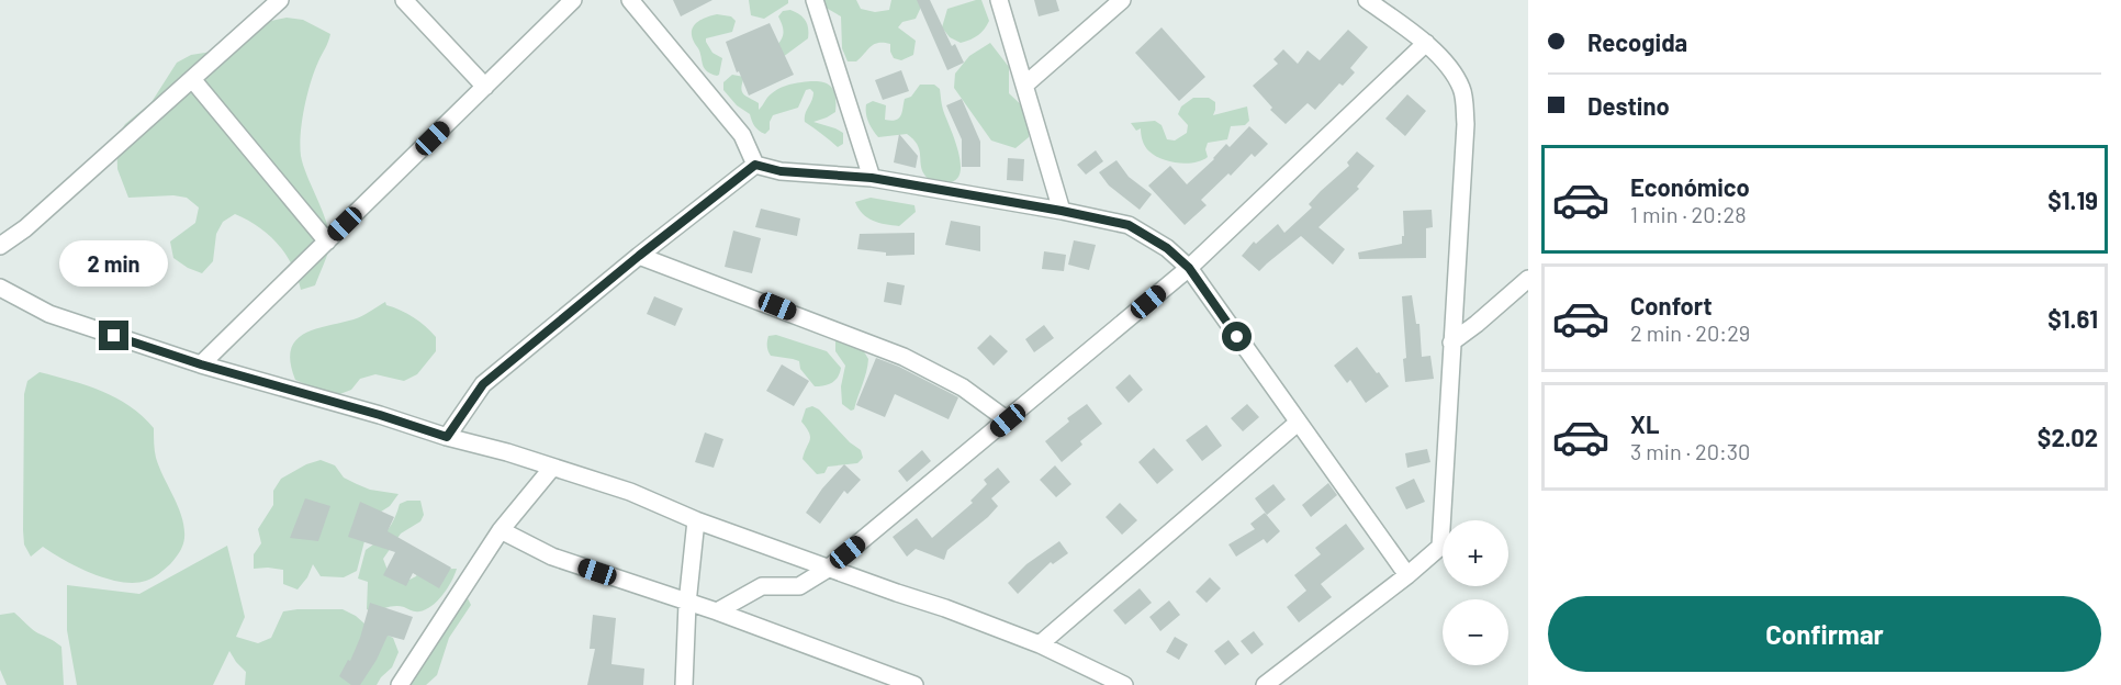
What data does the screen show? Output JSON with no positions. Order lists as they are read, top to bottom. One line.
{"page":{"banner":["Recogida","Destino"],"list":[{"name":"Económico","note":"1 min · 20:28","value":"$1.19"},{"name":"Confort","note":"2 min · 20:29","value":"$1.61"},{"name":"XL","note":"3 min · 20:30","value":"$2.02"}],"bubble":"2 min","map_buttons":["+","−"],"buttons":"Confirmar"}}
